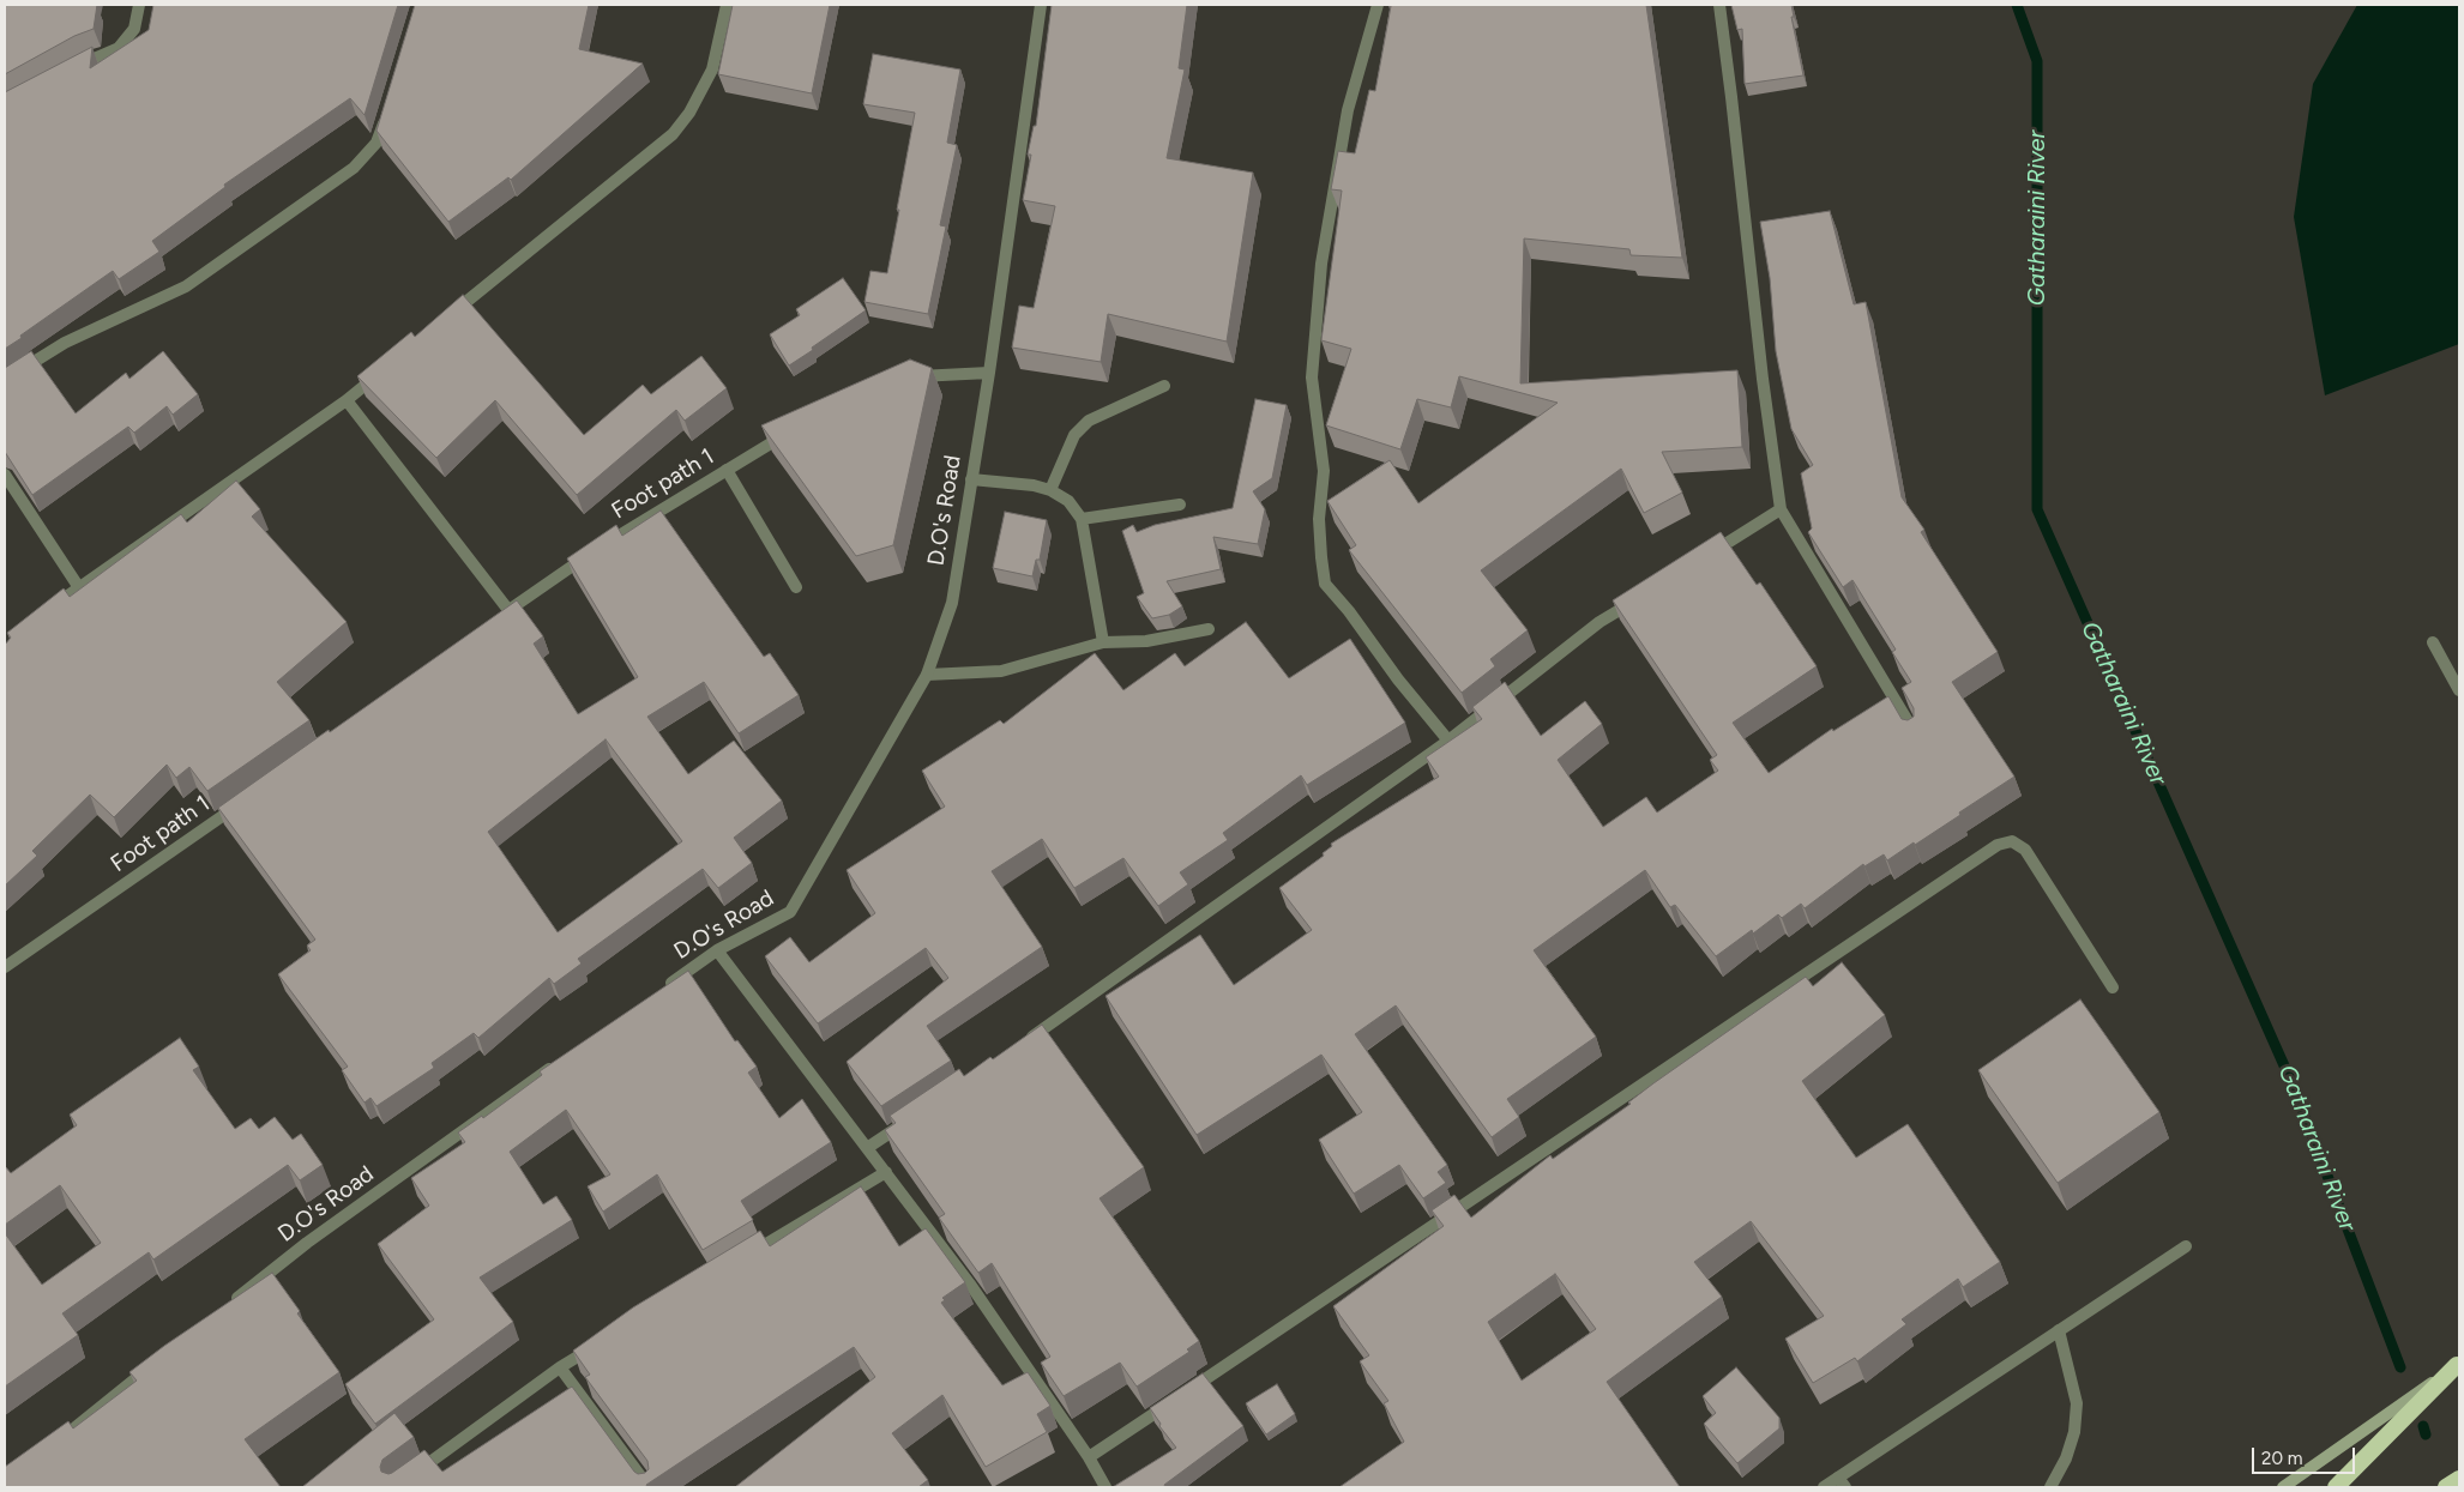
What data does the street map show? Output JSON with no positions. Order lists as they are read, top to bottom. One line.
{"streets":{"street":["Foot path 1","D.O's Road"]},"water":["Gatharaini River"],"scale_bar":"20 m"}
